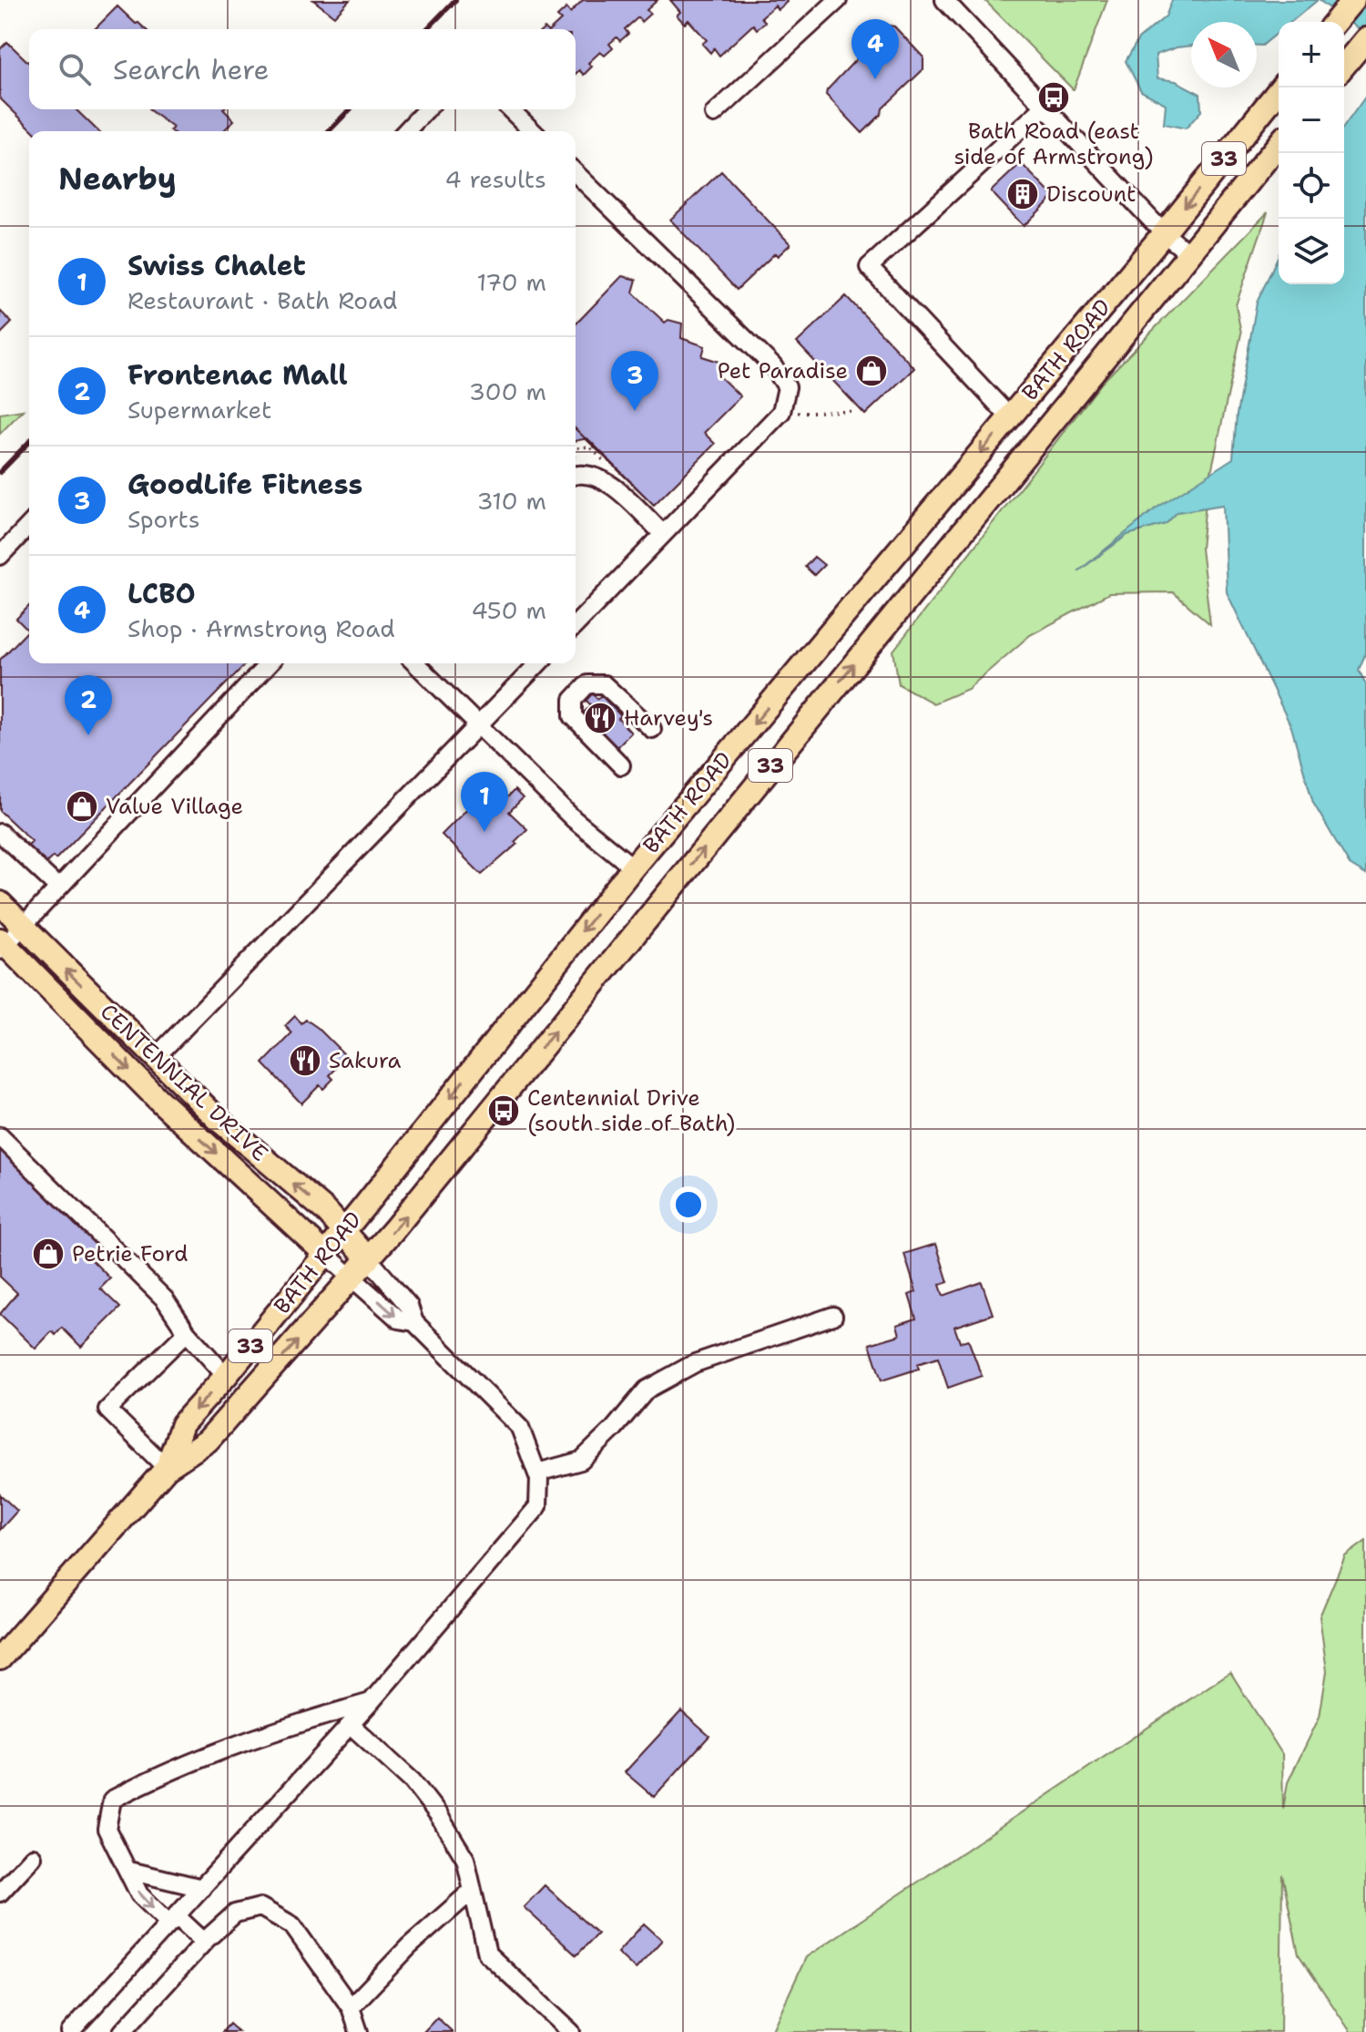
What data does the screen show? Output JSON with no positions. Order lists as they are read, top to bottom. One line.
{"streets":{"main road":["33","BATH ROAD","CENTENNIAL DRIVE"]},"crossings":[["BATH ROAD","CENTENNIAL DRIVE"]],"places":{"bus stop":["Bath Road (east side of Armstrong)","Centennial Drive (south side of Bath)"],"building":["Discount"],"shop":["Pet Paradise","Value Village","Petrie Ford"],"restaurant":["Harvey's","Sakura"]},"north":"top left","page":{"pins":["4","3","2","1"],"map_buttons":["+","−"],"search":"Search here","heading":["Nearby","4 results"],"list":[{"mark":"1","name":"Swiss Chalet","note":"Restaurant · Bath Road","value":"170 m"},{"mark":"2","name":"Frontenac Mall","note":"Supermarket","value":"300 m"},{"mark":"3","name":"GoodLife Fitness","note":"Sports","value":"310 m"},{"mark":"4","name":"LCBO","note":"Shop · Armstrong Road","value":"450 m"}]}}
